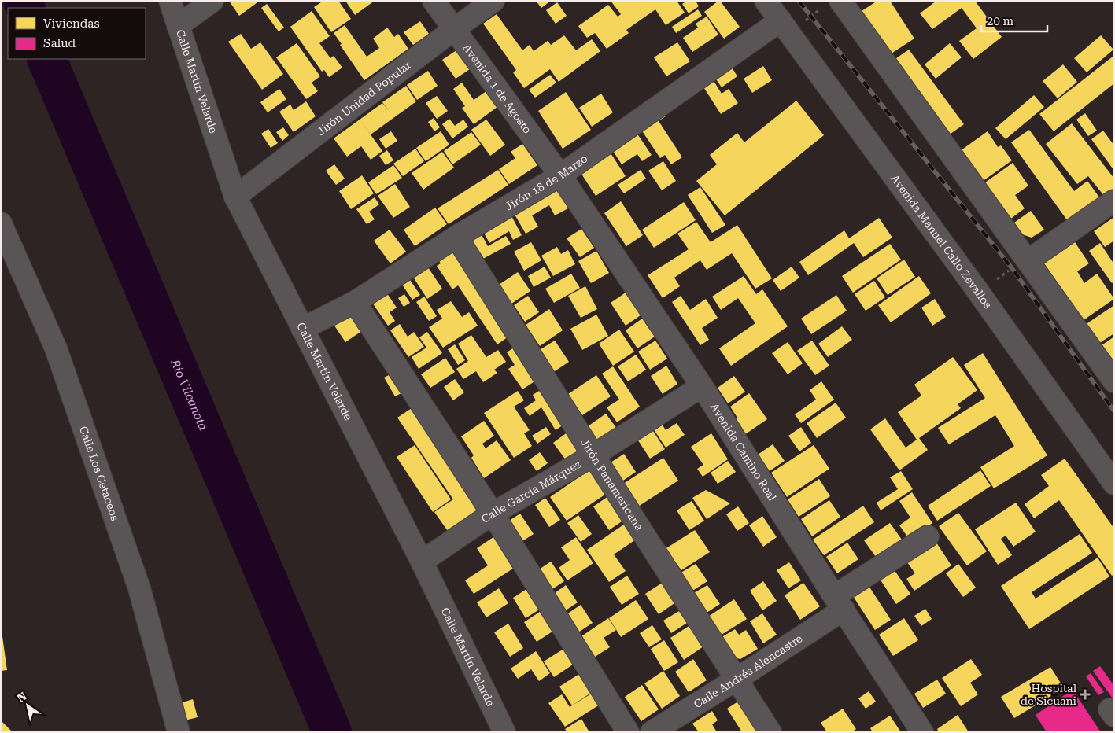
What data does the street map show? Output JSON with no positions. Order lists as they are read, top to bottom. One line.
{"streets":{"street":["Calle Martín Velarde","Avenida 1 de Agosto","Jirón Unidad Popular","Jirón 18 de Marzo","Avenida Manuel Callo Zevallos","Avenida Camino Real","Calle Los Cetaceos","Jirón Panamericana","Calle García Márquez","Calle Andrés Alencastre"]},"crossings":[["Calle Martín Velarde","Jirón Unidad Popular"],["Calle Martín Velarde","Jirón 18 de Marzo"],["Calle Martín Velarde","Calle García Márquez"],["Avenida 1 de Agosto","Jirón Unidad Popular"],["Avenida 1 de Agosto","Jirón 18 de Marzo"],["Avenida 1 de Agosto","Avenida Camino Real"],["Jirón 18 de Marzo","Avenida Manuel Callo Zevallos"],["Jirón 18 de Marzo","Avenida Camino Real"],["Jirón 18 de Marzo","Jirón Panamericana"],["Avenida Camino Real","Calle García Márquez"],["Avenida Camino Real","Calle Andrés Alencastre"],["Jirón Panamericana","Calle García Márquez"],["Jirón Panamericana","Calle Andrés Alencastre"]],"water":["Río Vilcanota"],"places":{"health":["Hospital de Sicuani"]},"legend":["Viviendas","Salud"],"scale_bar":"20 m","north":"top left"}
